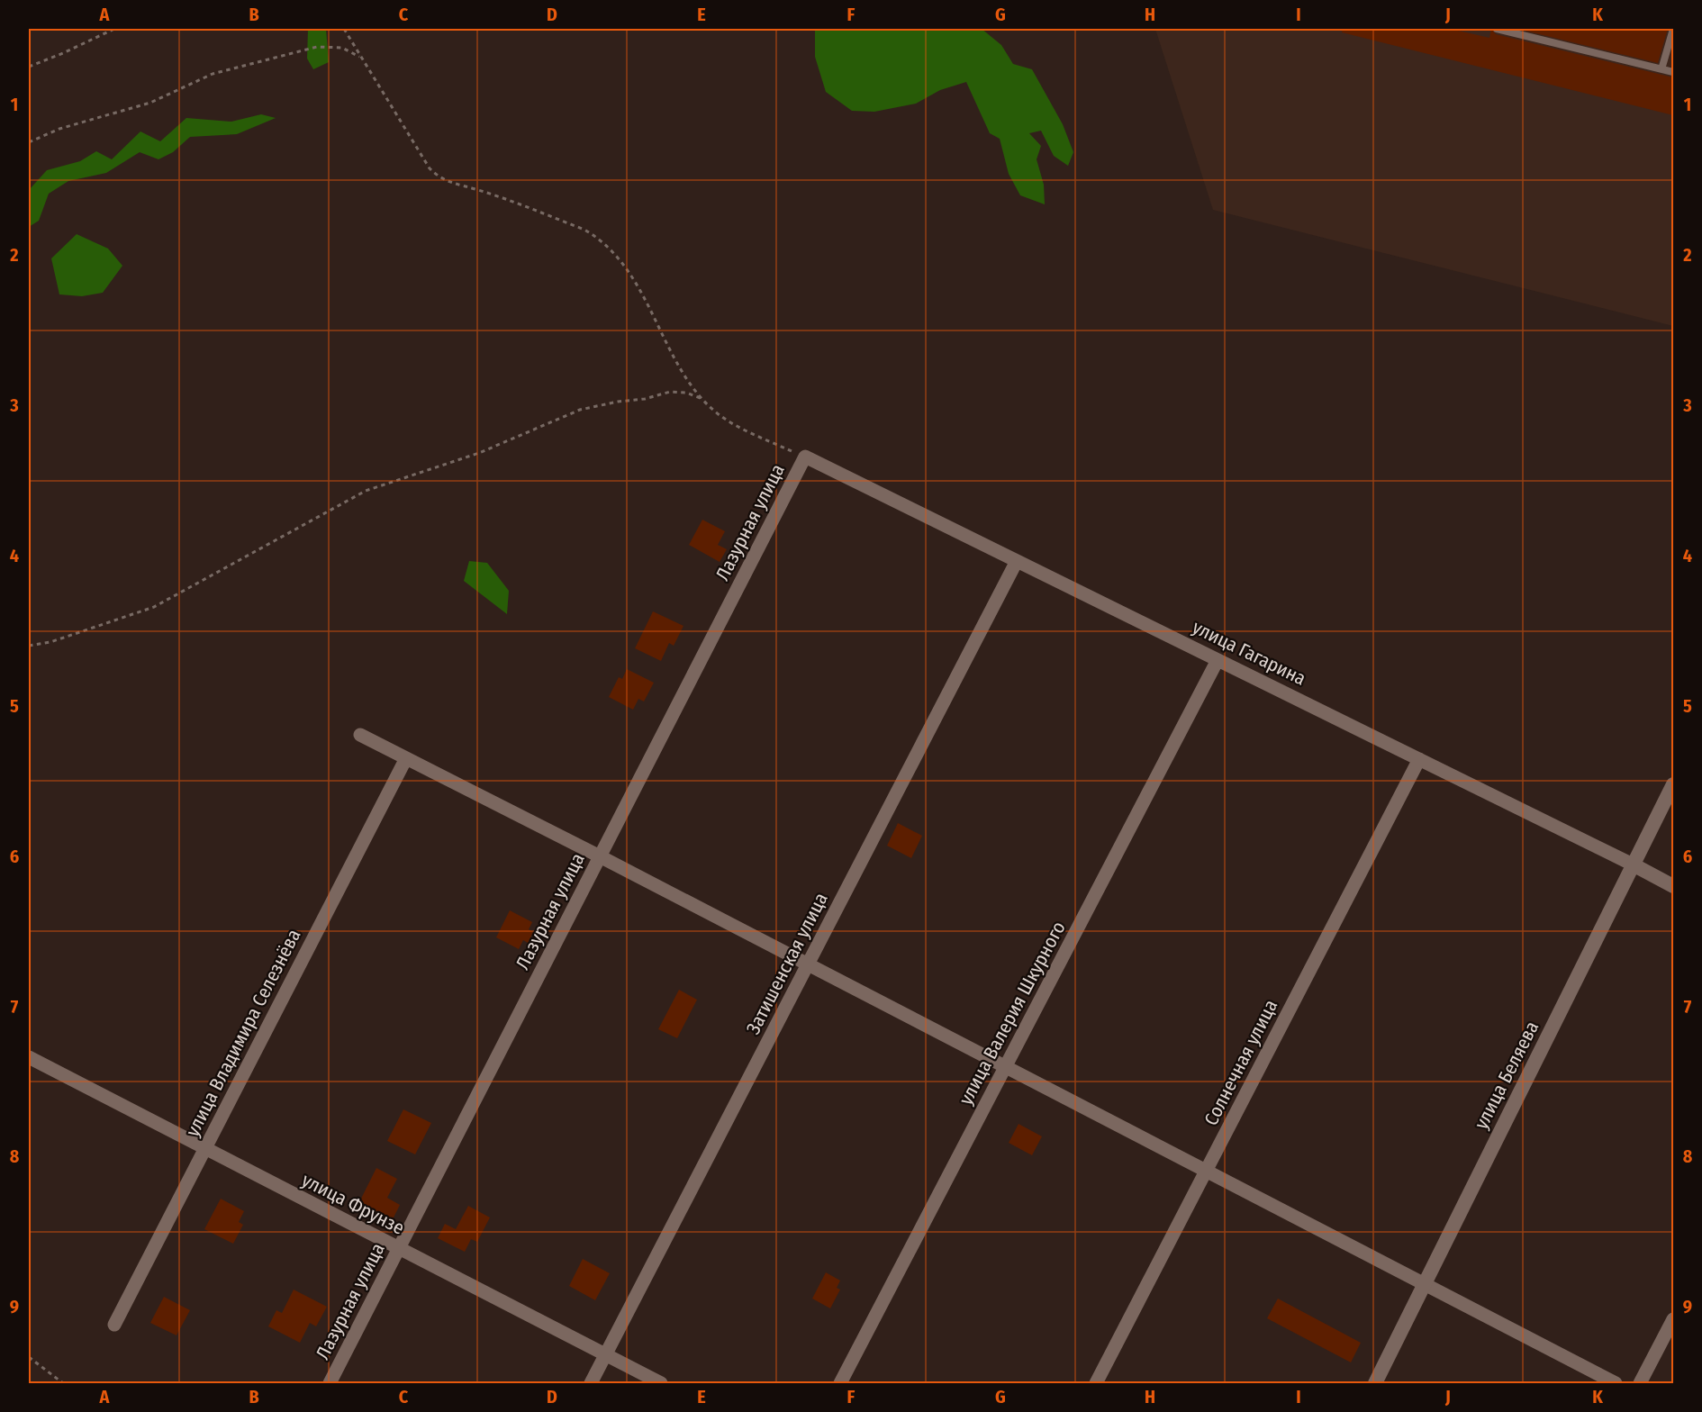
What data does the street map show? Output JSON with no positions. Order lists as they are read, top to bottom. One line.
{"streets":{"street":["Лазурная улица","улица Гагарина","Затишенская улица","улица Валерия Шкурного","улица Владимира Селезнёва","Солнечная улица","улица Беляева","улица Фрунзе"]},"crossings":[["Лазурная улица","улица Гагарина"],["Лазурная улица","улица Фрунзе"],["улица Гагарина","Затишенская улица"],["улица Гагарина","улица Валерия Шкурного"],["улица Гагарина","Солнечная улица"],["улица Гагарина","улица Беляева"],["Затишенская улица","улица Фрунзе"],["улица Владимира Селезнёва","улица Фрунзе"]],"grid":{"columns":["A","B","C","D","E","F","G","H","I","J","K"],"rows":["1","2","3","4","5","6","7","8","9"]}}
